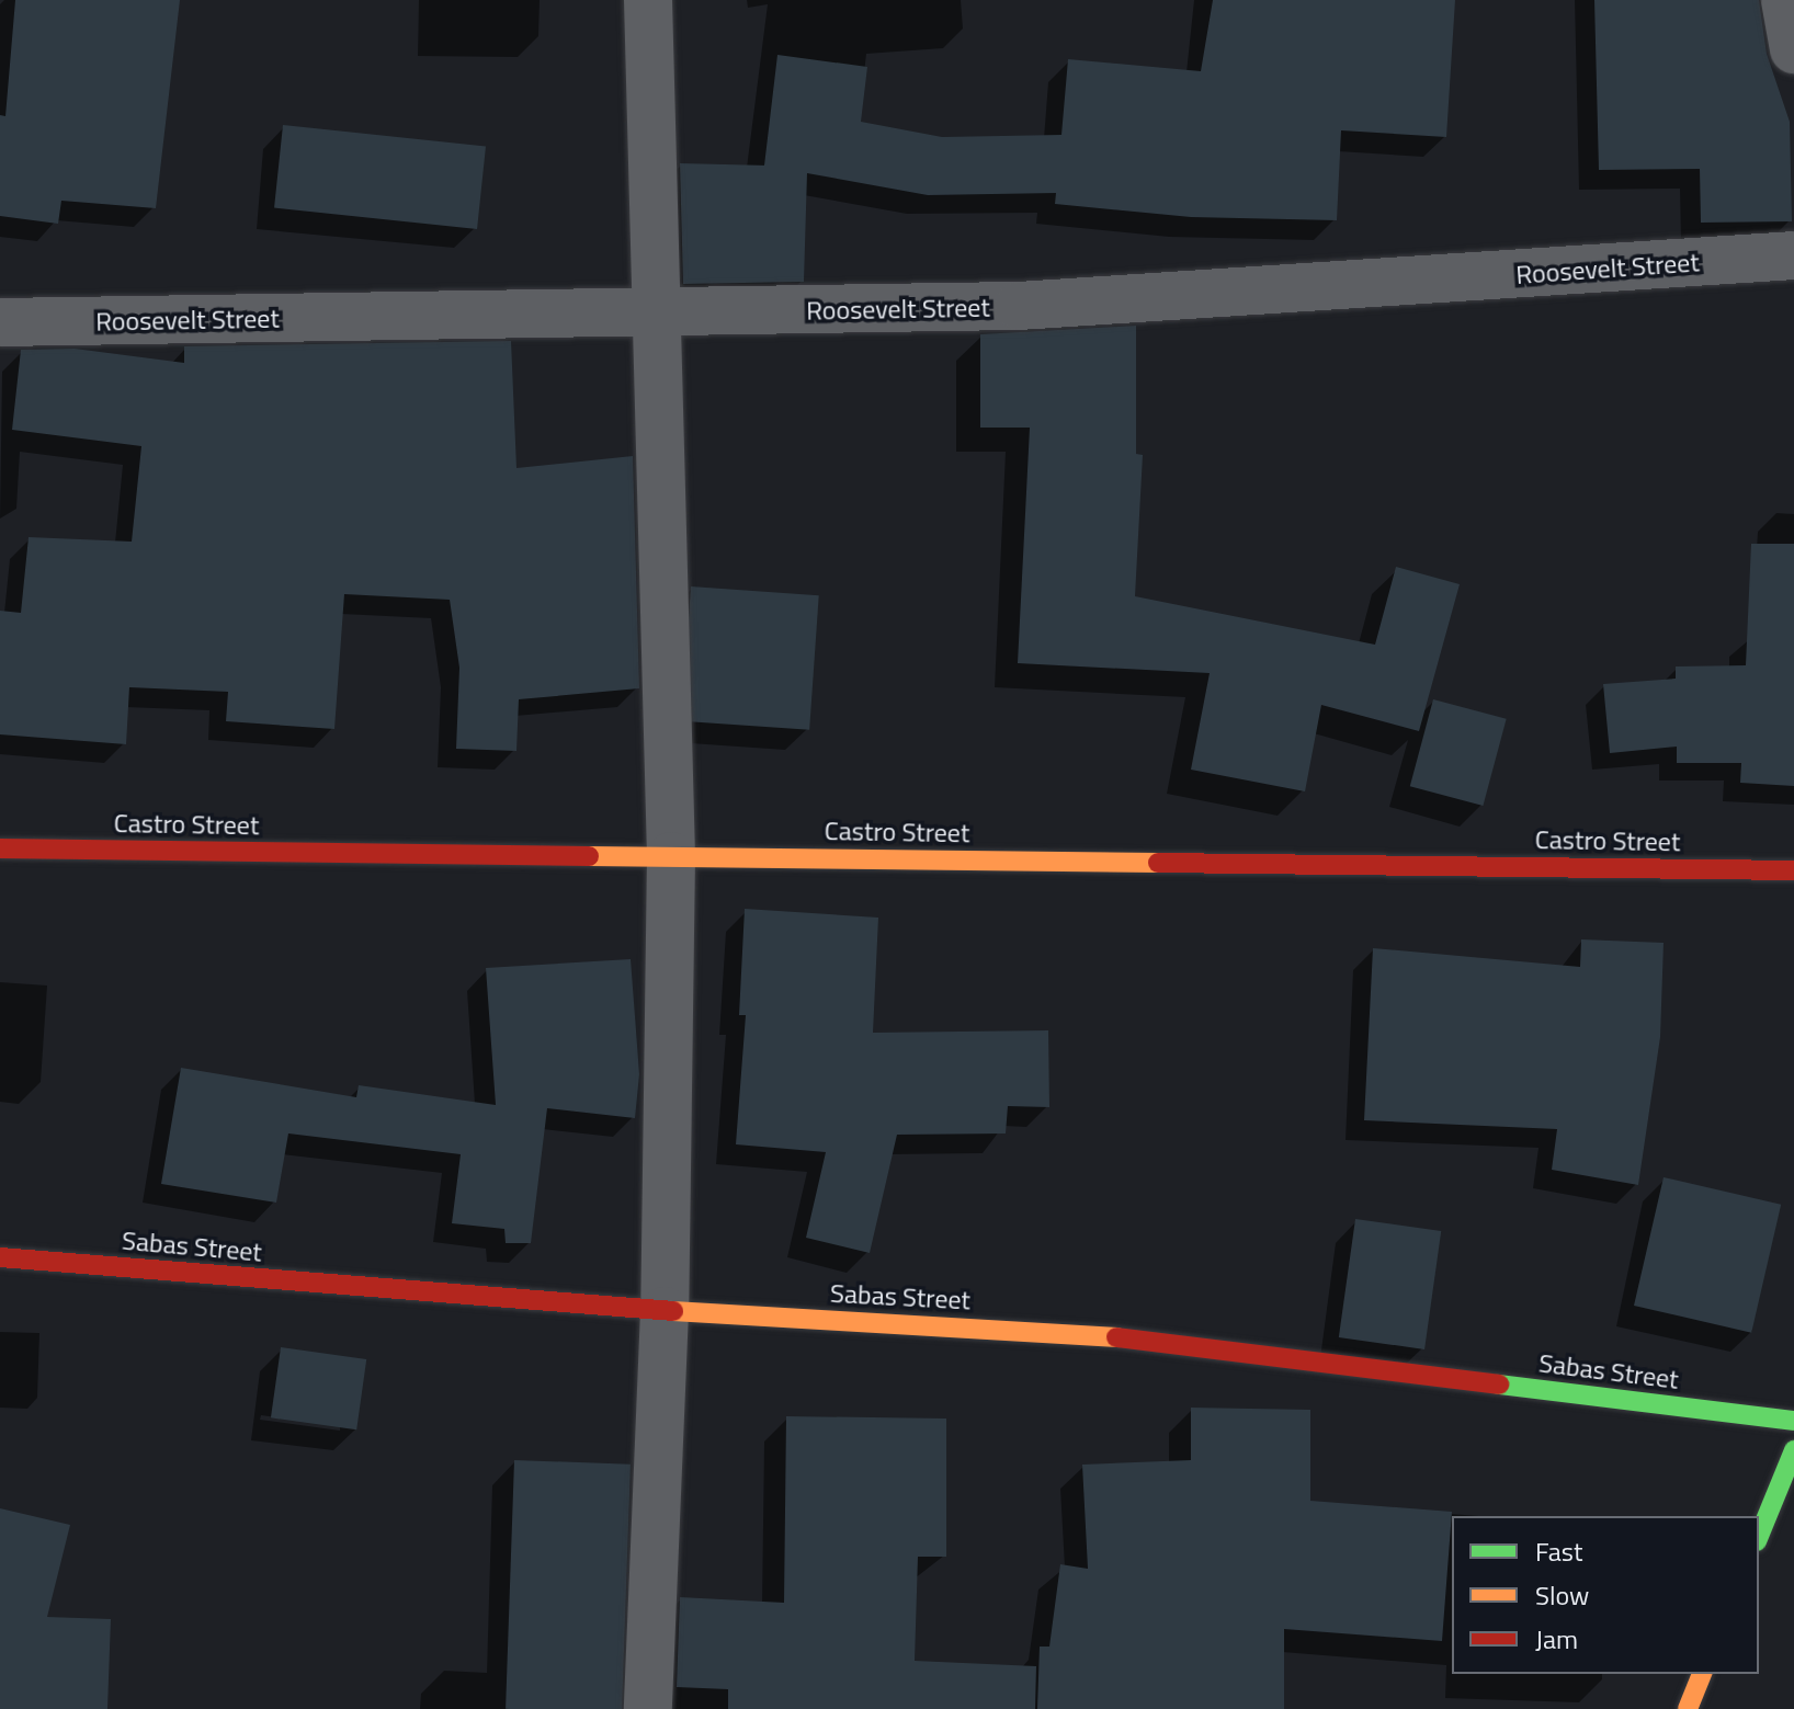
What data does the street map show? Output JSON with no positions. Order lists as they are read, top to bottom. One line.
{"streets":{"street":["Roosevelt Street","Castro Street","Sabas Street"]},"legend":["Fast","Slow","Jam"]}
